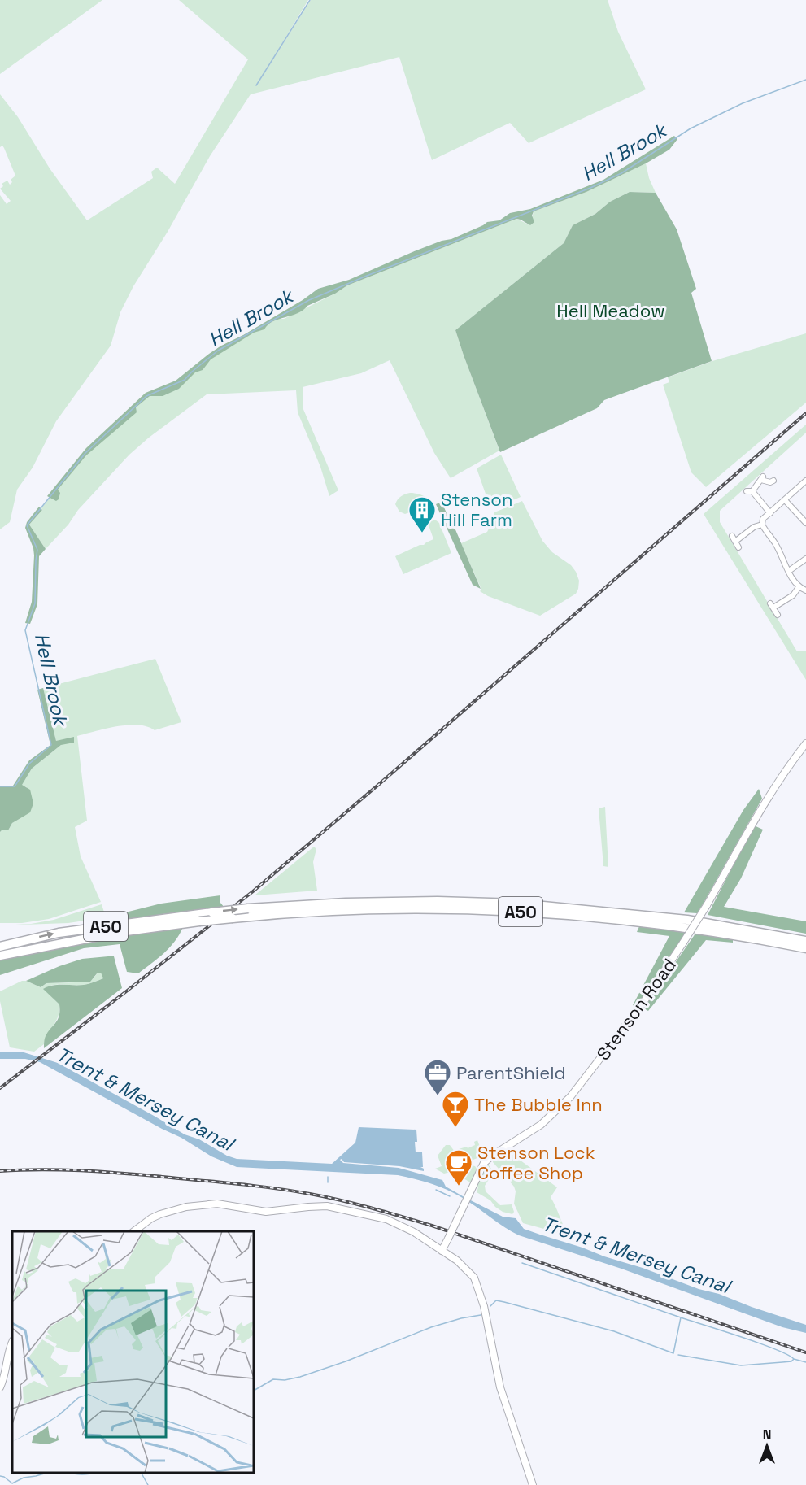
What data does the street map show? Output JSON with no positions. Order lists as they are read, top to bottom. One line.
{"streets":{"highway":["A50"],"street":["Stenson Road"]},"water":["Hell Brook","Trent & Mersey Canal"],"parks":["Hell Meadow"],"places":{"building":["Stenson Hill Farm"],"office":["ParentShield"],"bar":["The Bubble Inn"],"cafe":["Stenson Lock Coffee Shop"]},"north":"top"}
